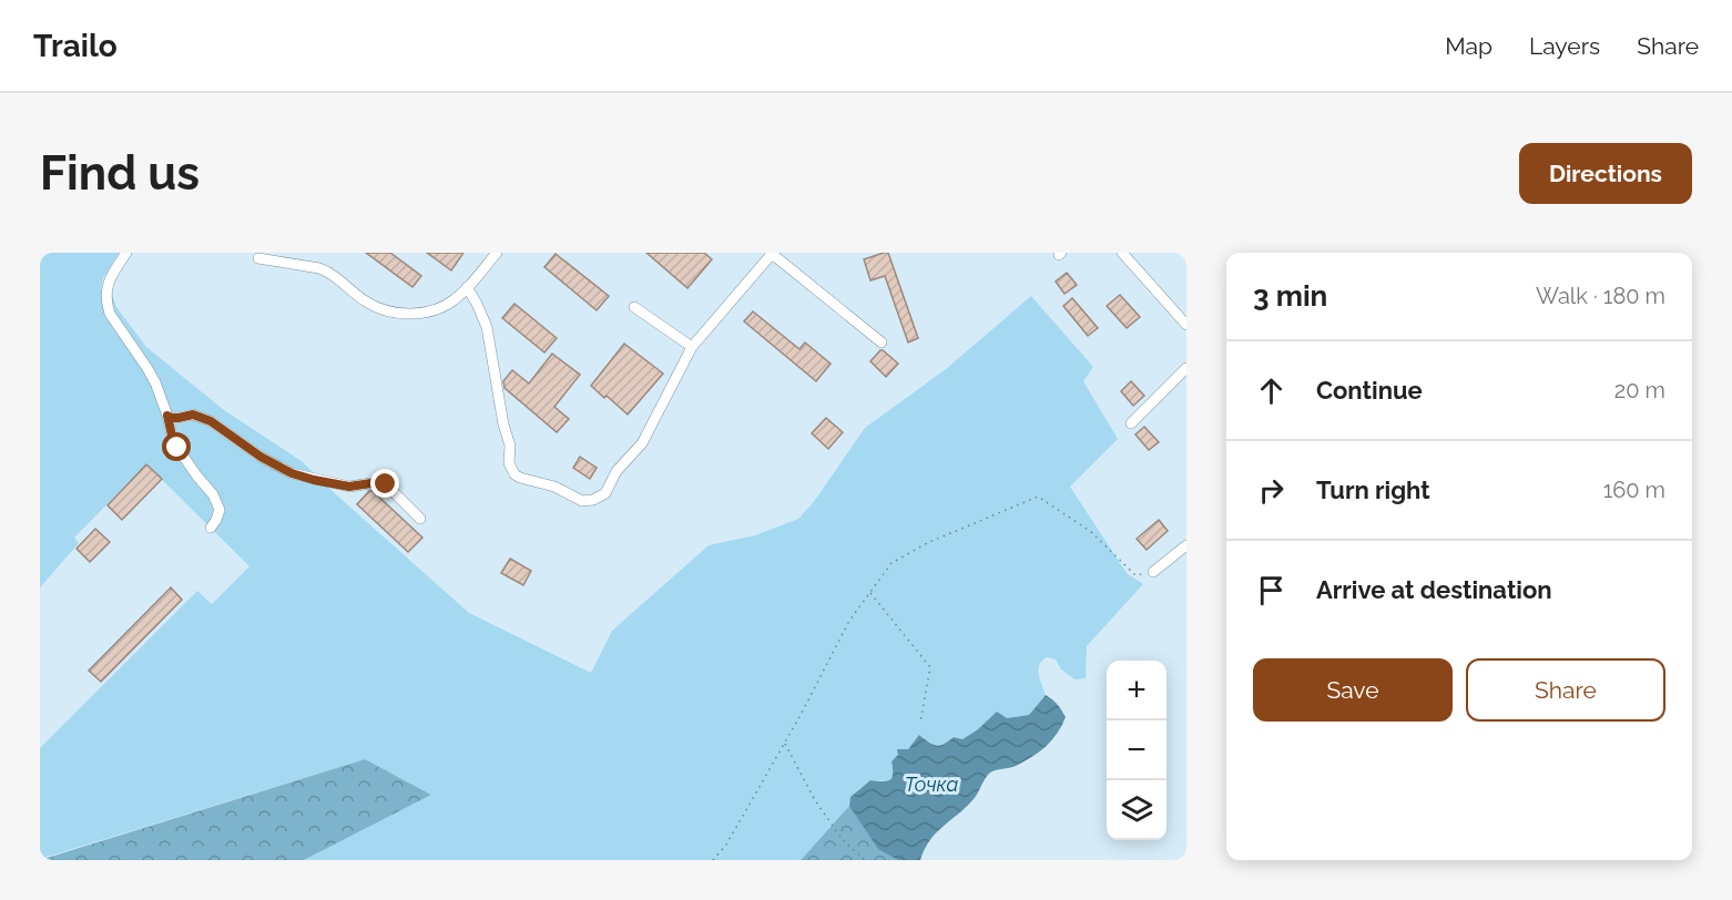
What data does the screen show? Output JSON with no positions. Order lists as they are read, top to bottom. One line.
{"water":["Точка"],"page":{"header":"Trailo","nav":["Map","Layers","Share"],"buttons":["Directions",["Save","Share"]],"title":"Find us","heading":["3 min","Walk · 180 m"],"list":[["Continue","20 m"],["Turn right","160 m"],"Arrive at destination"],"map_buttons":["+","−"]}}
